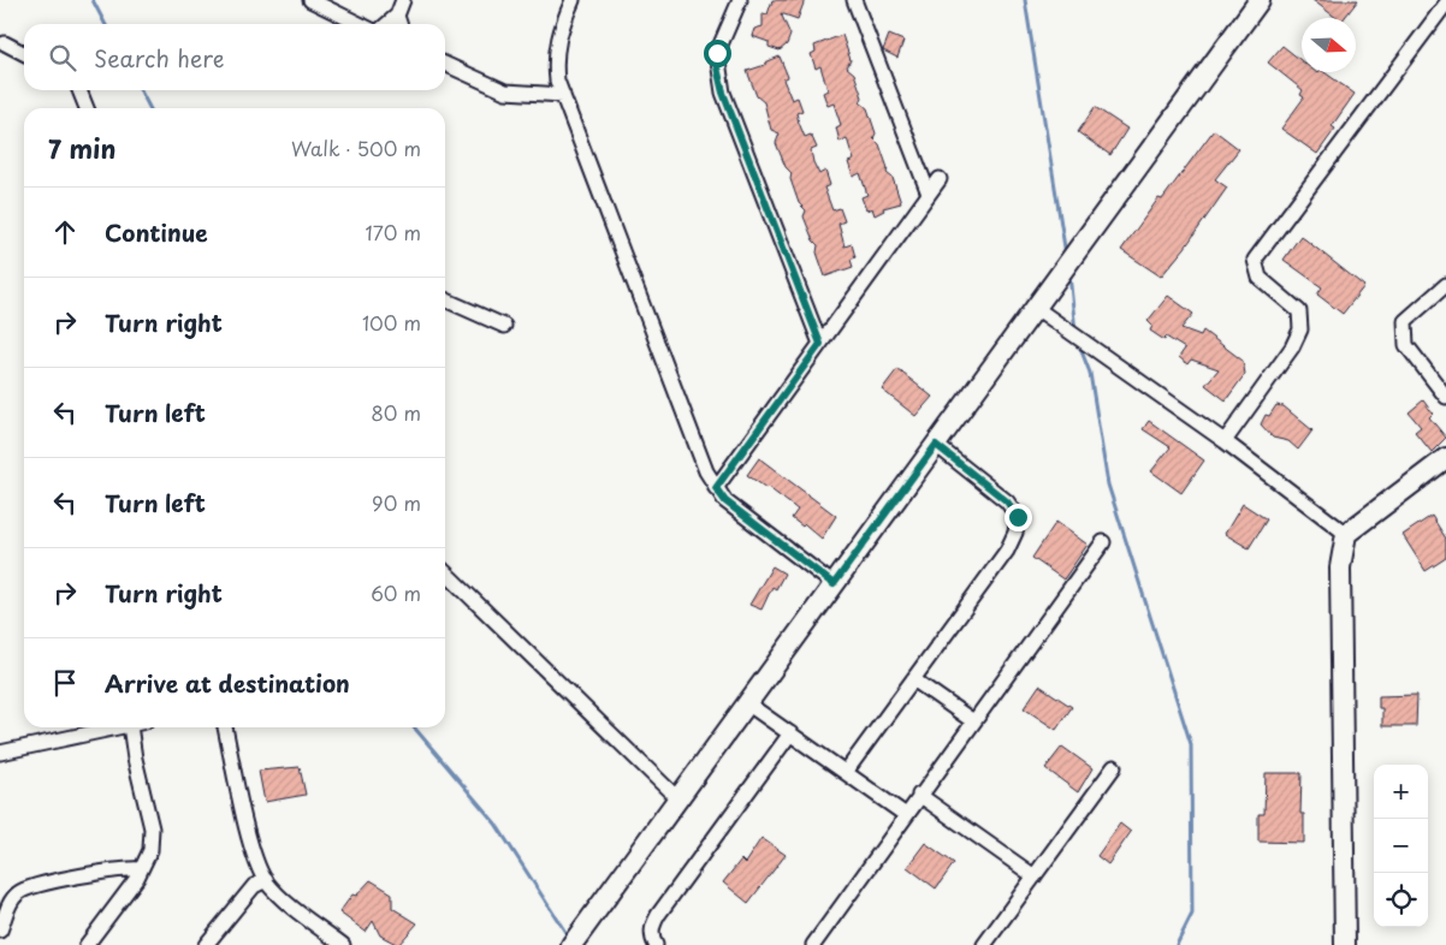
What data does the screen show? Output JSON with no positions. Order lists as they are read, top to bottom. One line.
{"north":"right","page":{"search":"Search here","heading":["7 min","Walk · 500 m"],"list":[["Continue","170 m"],["Turn right","100 m"],["Turn left","80 m"],["Turn left","90 m"],["Turn right","60 m"],"Arrive at destination"],"map_buttons":["+","−"]}}
